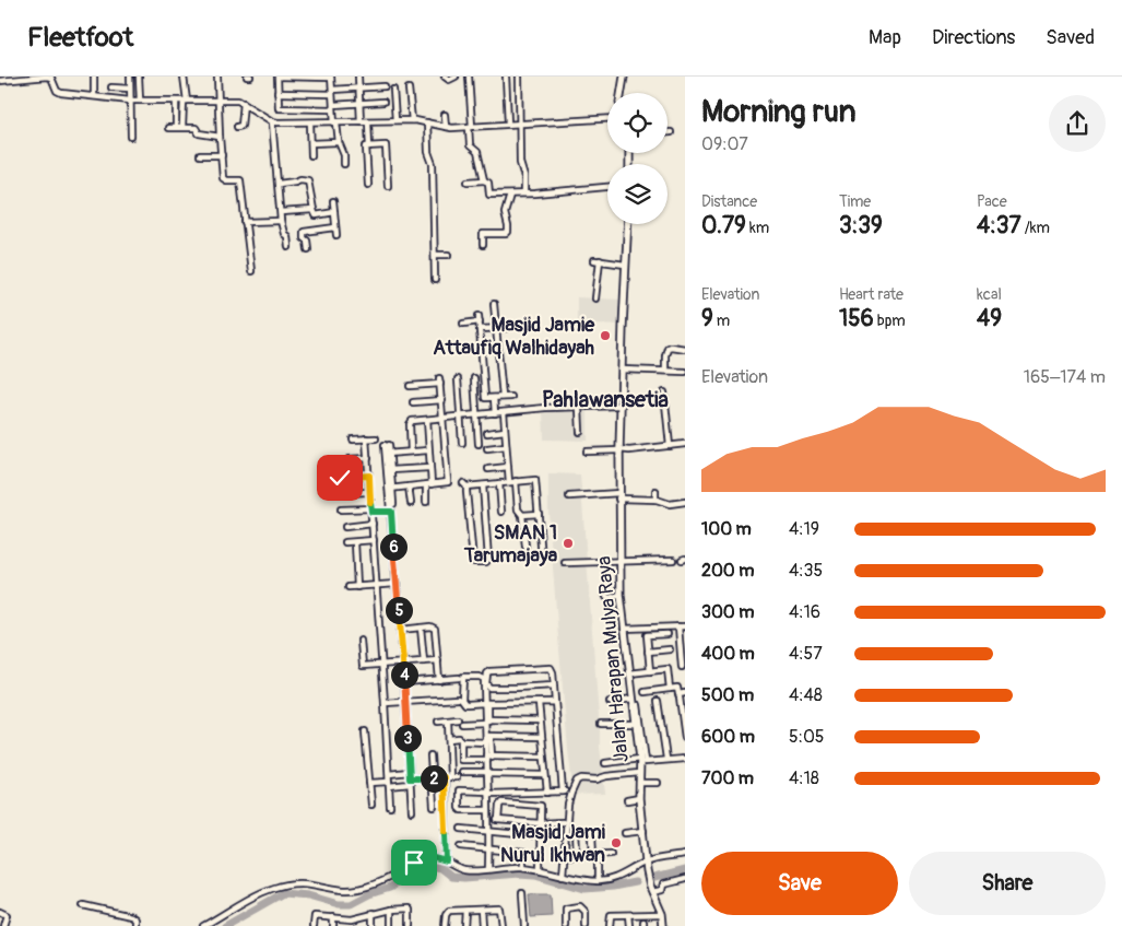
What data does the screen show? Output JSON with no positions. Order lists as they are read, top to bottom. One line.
{"streets":{"street":["Jalan Harapan Mulya Raya"]},"districts":["Pahlawansetia"],"places":["Masjid Jamie Attaufiq Walhidayah","SMAN 1 Tarumajaya","Masjid Jami Nurul Ikhwan"],"page":{"header":"Fleetfoot","nav":["Map","Directions","Saved"],"heading":["Morning run","09:07"],"stats":[["Distance","0.79 km"],["Time","3:39"],["Pace","4:37 /km"],["Elevation","9 m"],["Heart rate","156 bpm"],["kcal","49"]],"chart":["Elevation","165–174 m"],"list":[{"name":"100 m","note":"4:19"},{"name":"200 m","note":"4:35"},{"name":"300 m","note":"4:16"},{"name":"400 m","note":"4:57"},{"name":"500 m","note":"4:48"},{"name":"600 m","note":"5:05"},{"name":"700 m","note":"4:18"}],"pins":["6","5","4","3","2"],"buttons":["Save","Share"]}}
